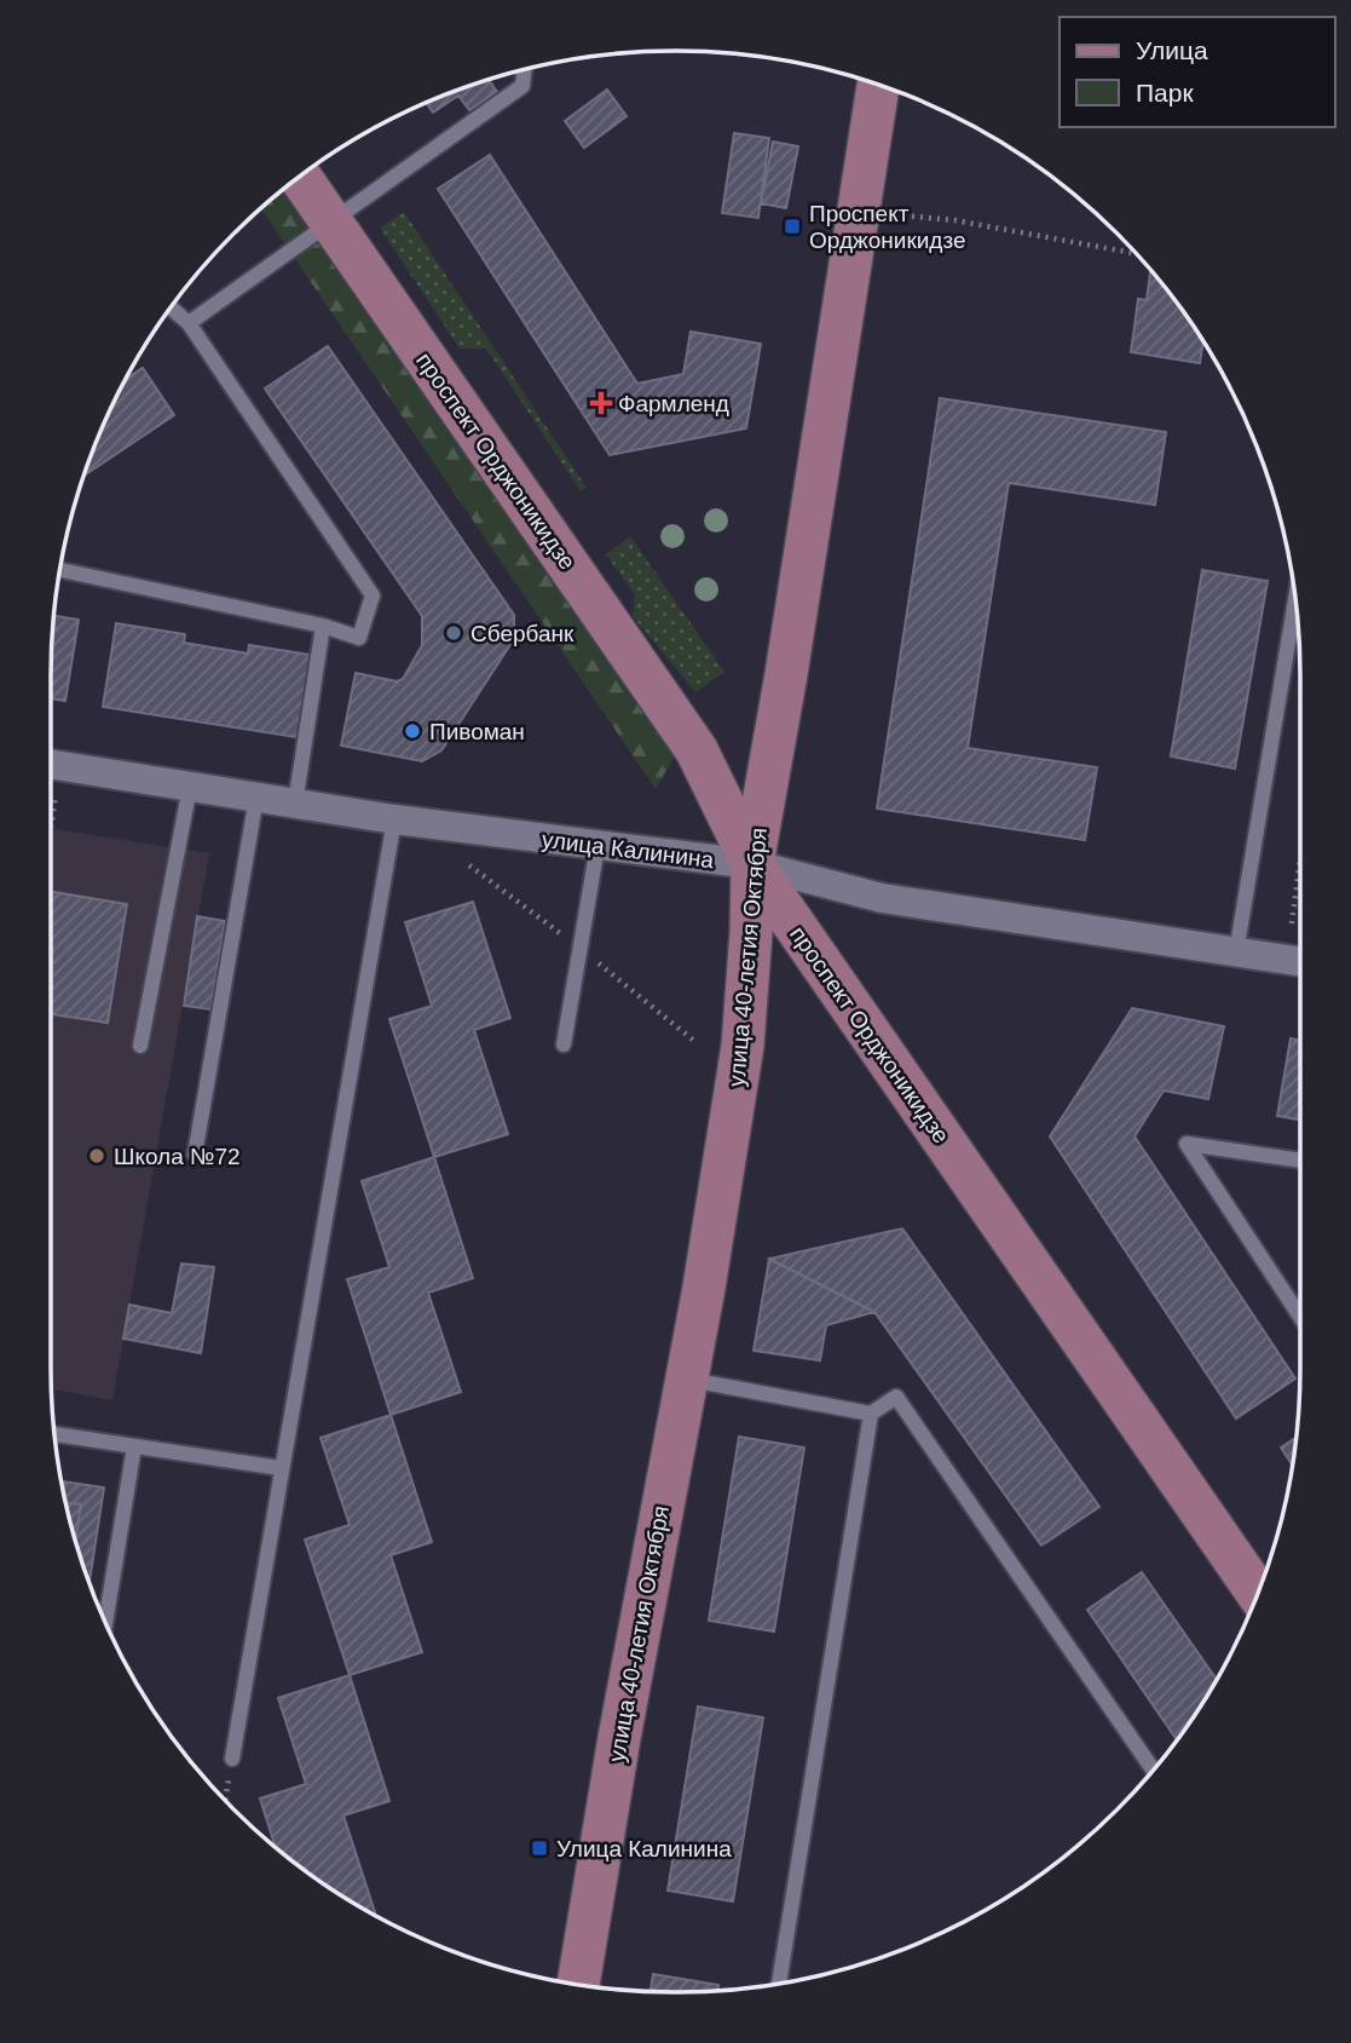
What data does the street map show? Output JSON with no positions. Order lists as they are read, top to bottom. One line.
{"streets":{"main road":["проспект Орджоникидзе","улица 40-летия Октября"],"street":["улица Калинина"]},"crossings":[["проспект Орджоникидзе","улица Калинина"],["проспект Орджоникидзе","улица 40-летия Октября"],["улица Калинина","улица 40-летия Октября"]],"places":{"transit":["Проспект Орджоникидзе","Улица Калинина"],"health":["Фармленд"],"other":["Сбербанк","Пивоман","Школа №72"]},"legend":["Улица","Парк"]}
